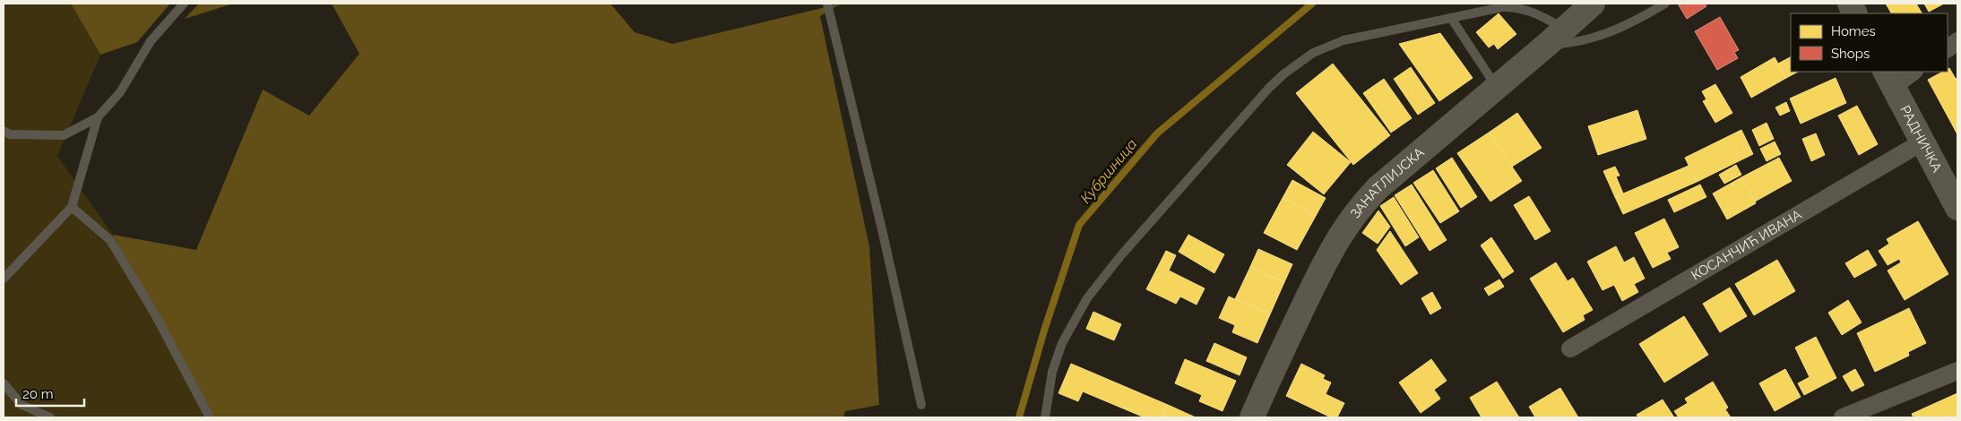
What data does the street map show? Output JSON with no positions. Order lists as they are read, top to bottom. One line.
{"streets":{"street":["РАДНИЧКА","ЗАНАТЛИЈСКА","КОСАНЧИЋ ИВАНА"]},"crossings":[["РАДНИЧКА","КОСАНЧИЋ ИВАНА"]],"water":["Кубршница"],"legend":["Homes","Shops"],"scale_bar":"20 m"}
